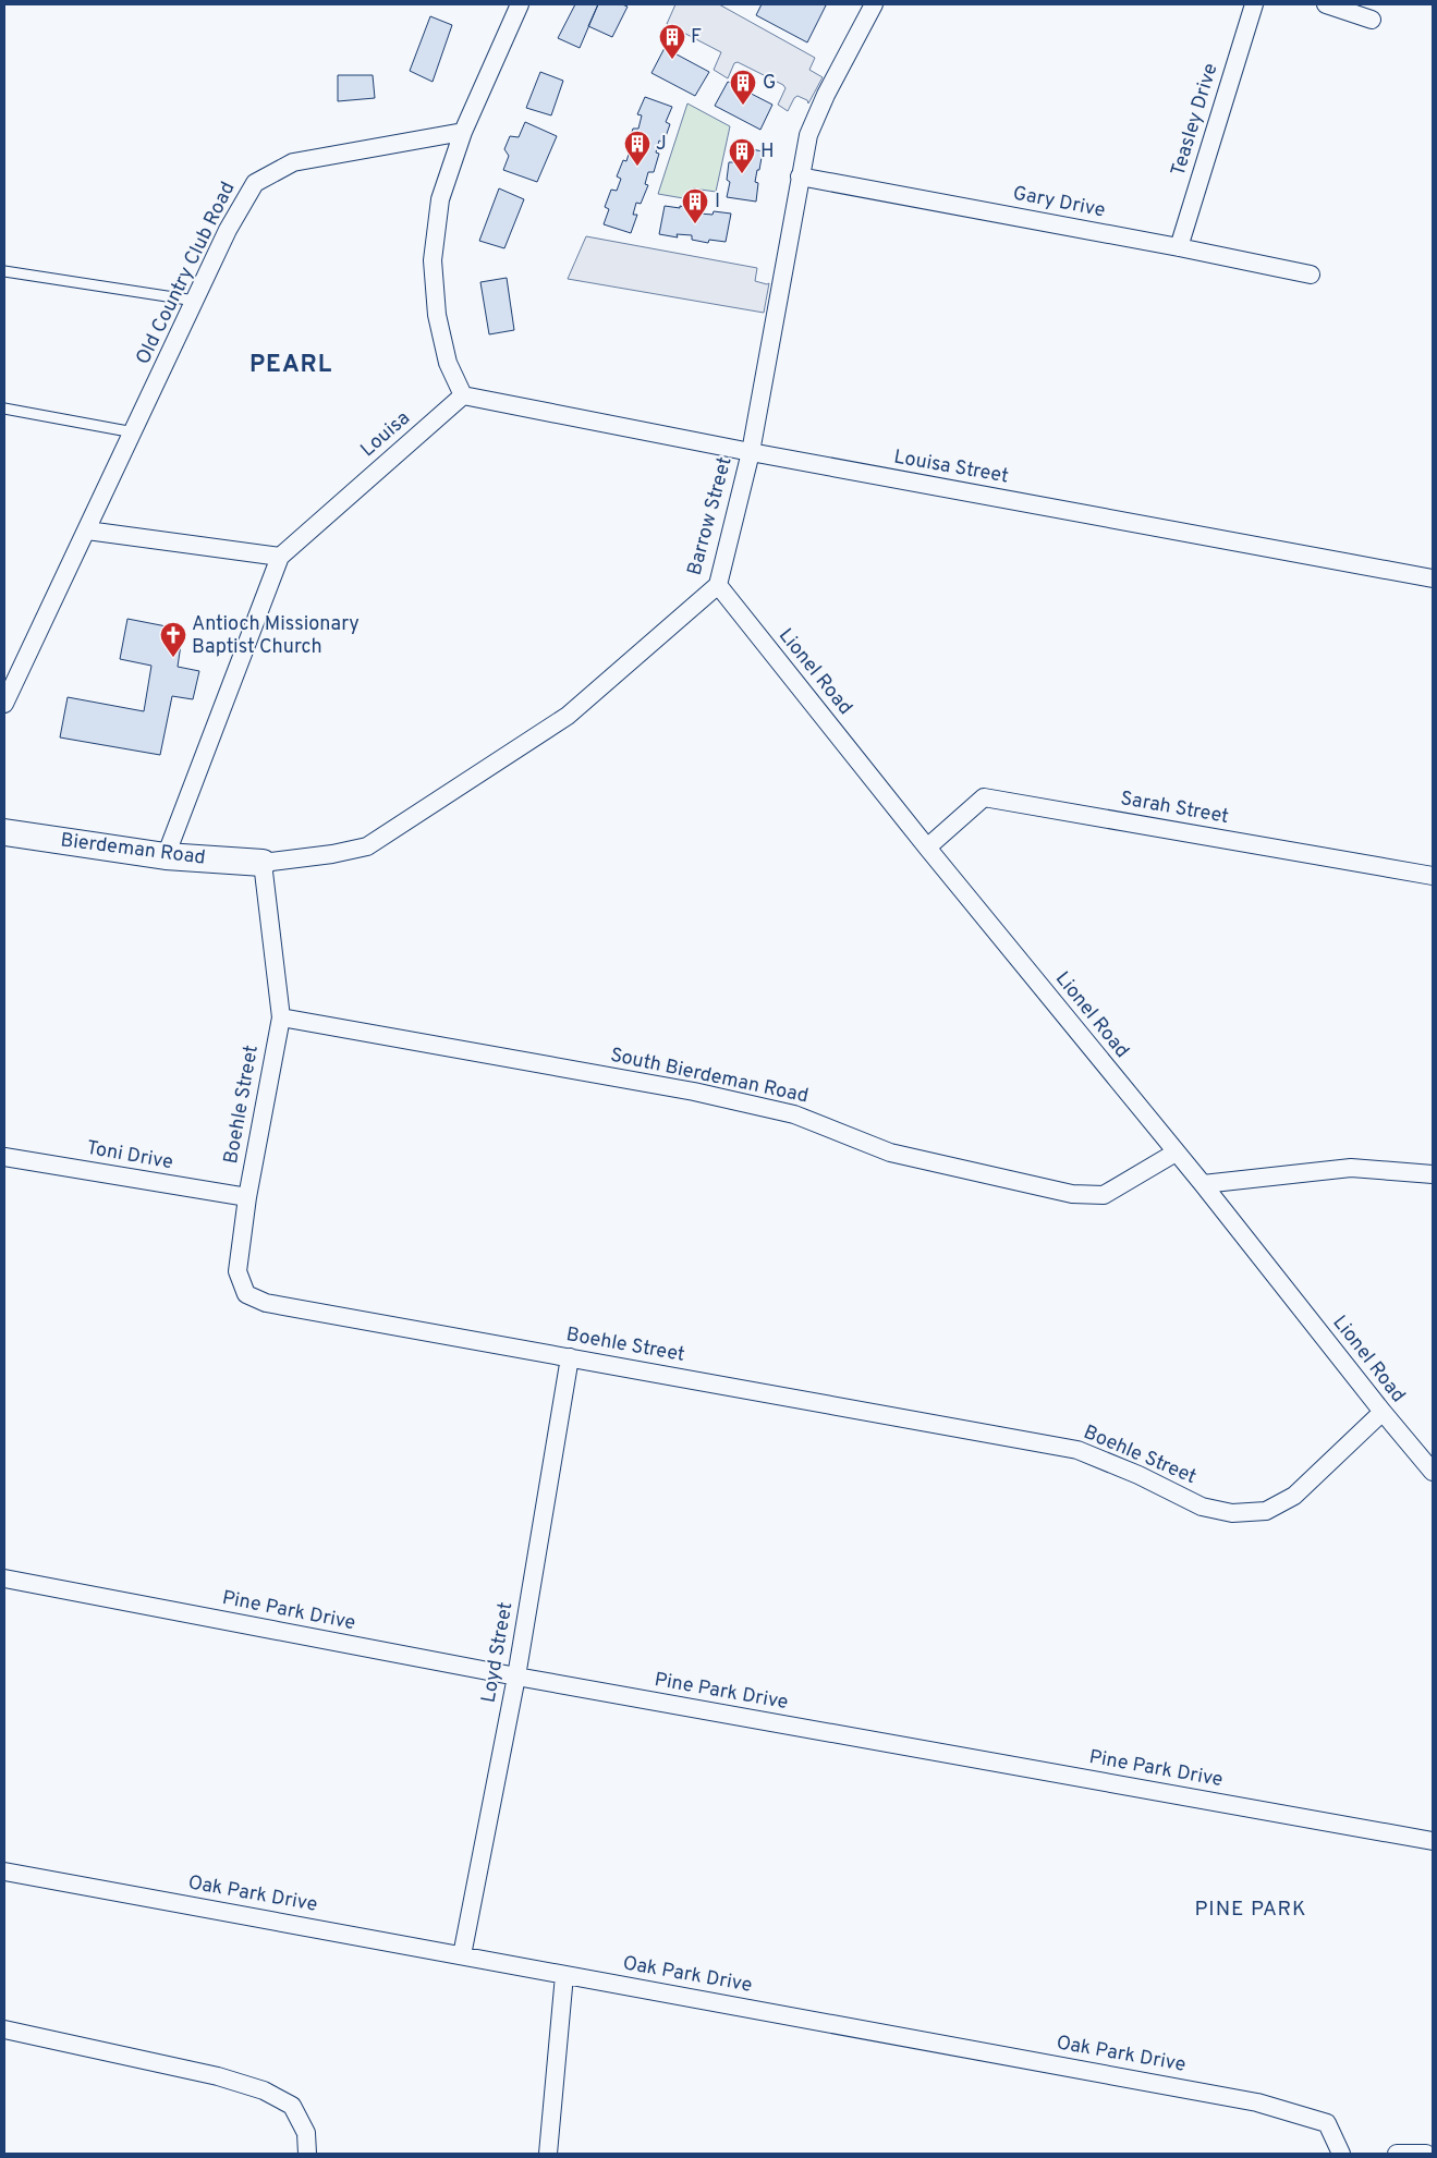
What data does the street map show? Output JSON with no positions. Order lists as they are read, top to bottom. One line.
{"streets":{"street":["Teasley Drive","Gary Drive","Old Country Club Road","Louisa","Louisa Street","Barrow Street","Lionel Road","Sarah Street","Bierdeman Road","South Bierdeman Road","Boehle Street","Toni Drive","Pine Park Drive","Loyd Street","Oak Park Drive"]},"crossings":[["Teasley Drive","Gary Drive"],["Gary Drive","Barrow Street"],["Louisa","Louisa Street"],["Louisa Street","Barrow Street"],["Barrow Street","Lionel Road"],["Barrow Street","Bierdeman Road"],["Barrow Street","Boehle Street"],["Lionel Road","Sarah Street"],["Lionel Road","South Bierdeman Road"],["Lionel Road","Boehle Street"],["Bierdeman Road","Boehle Street"],["South Bierdeman Road","Boehle Street"],["Boehle Street","Toni Drive"],["Boehle Street","Loyd Street"],["Pine Park Drive","Loyd Street"],["Loyd Street","Oak Park Drive"]],"districts":["PEARL","PINE PARK"],"places":{"building":["F","G","J","H","I"],"church":["Antioch Missionary Baptist Church"]}}
